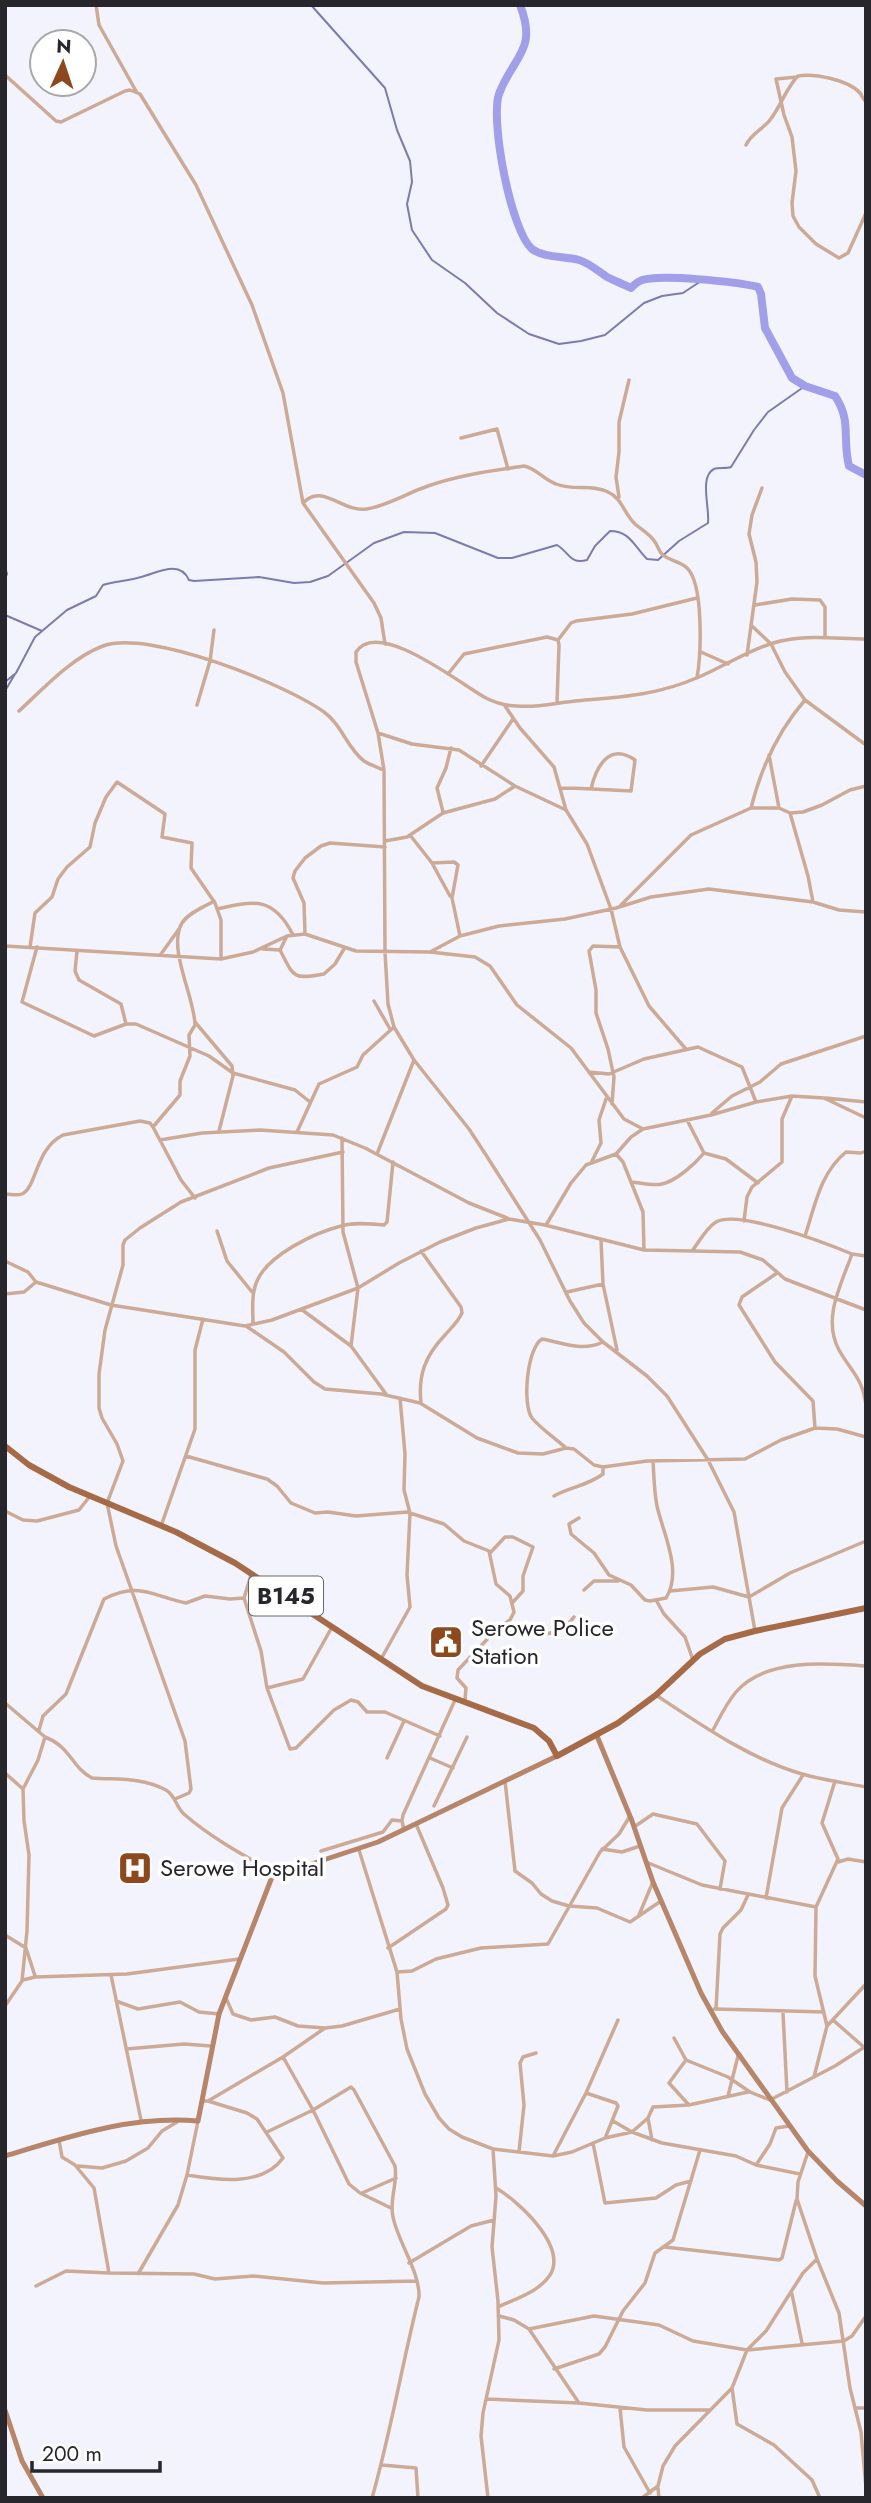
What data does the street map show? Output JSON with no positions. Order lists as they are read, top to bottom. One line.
{"streets":{"main road":["B145"]},"places":{"public building":["Serowe Police Station"],"hospital":["Serowe Hospital"]},"scale_bar":"200 m","north":"top"}
